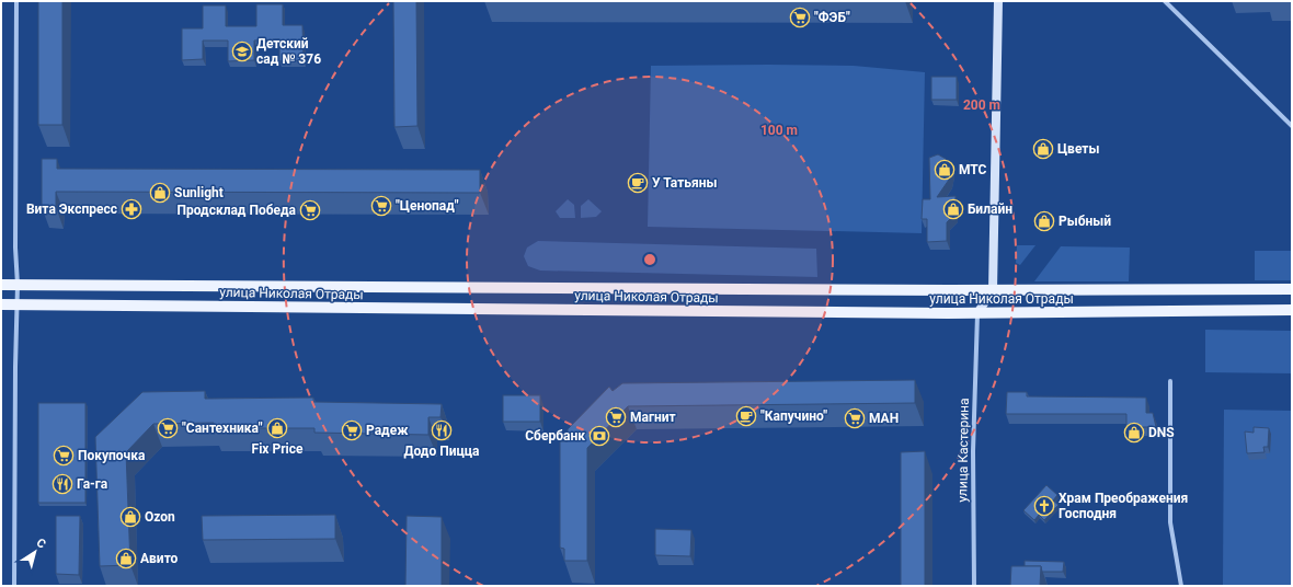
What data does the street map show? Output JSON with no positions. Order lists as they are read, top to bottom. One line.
{"streets":{"main road":["улица Николая Отрады"],"street":["улица Кастерина"]},"crossings":[["улица Николая Отрады","улица Кастерина"]],"places":{"supermarket":["\"ФЭБ\"","\"Ценопад\"","Продсклад Победа","Магнит","МАН","\"Сантехника\"","Радеж","Покупочка"],"school or university":["Детский сад № 376"],"shop":["Цветы","МТС","Sunlight","Билайн","Рыбный","Fix Price","DNS","Ozon","Авито"],"cafe":["У Татьяны","\"Капучино\""],"pharmacy":["Вита Экспресс"],"restaurant":["Додо Пицца","Га-га"],"bank":["Сбербанк"],"church":["Храм Преображения Господня"]},"north":"top right","rings":["200 m","100 m"]}
